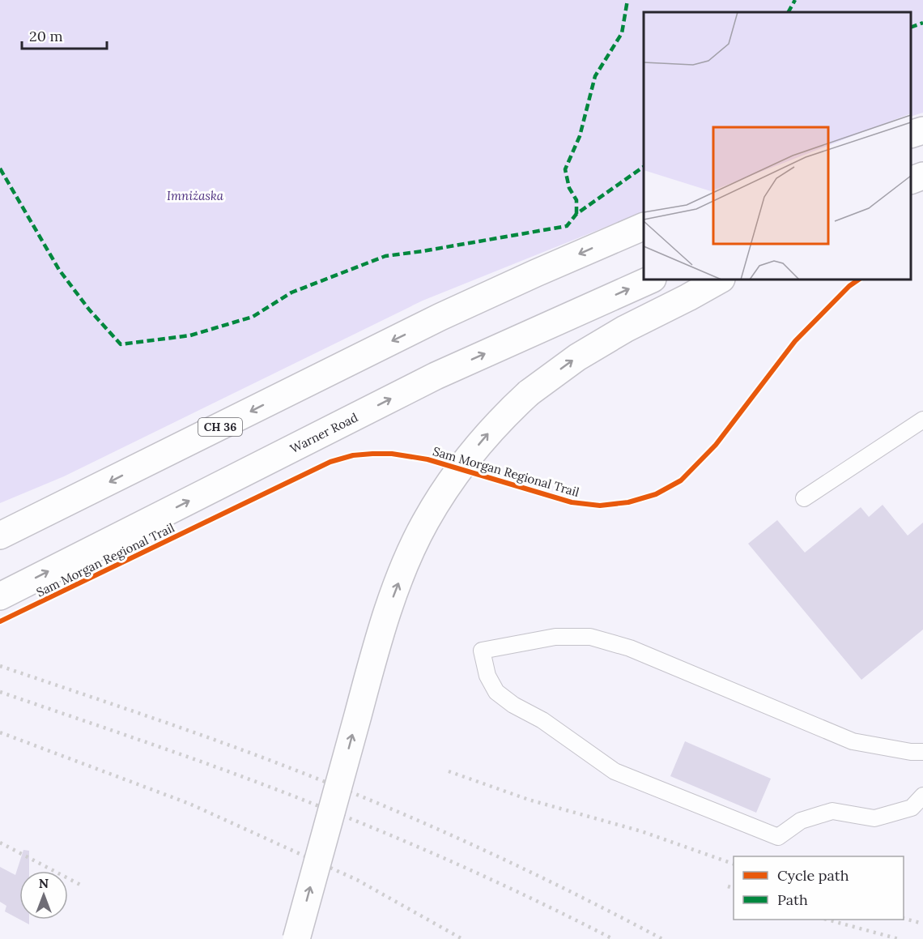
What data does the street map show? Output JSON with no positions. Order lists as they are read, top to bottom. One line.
{"streets":{"highway":["CH 36","Warner Road"],"cycle path":["Sam Morgan Regional Trail"]},"parks":["Imniżaska"],"legend":["Cycle path","Path"],"scale_bar":"20 m","north":"top"}
